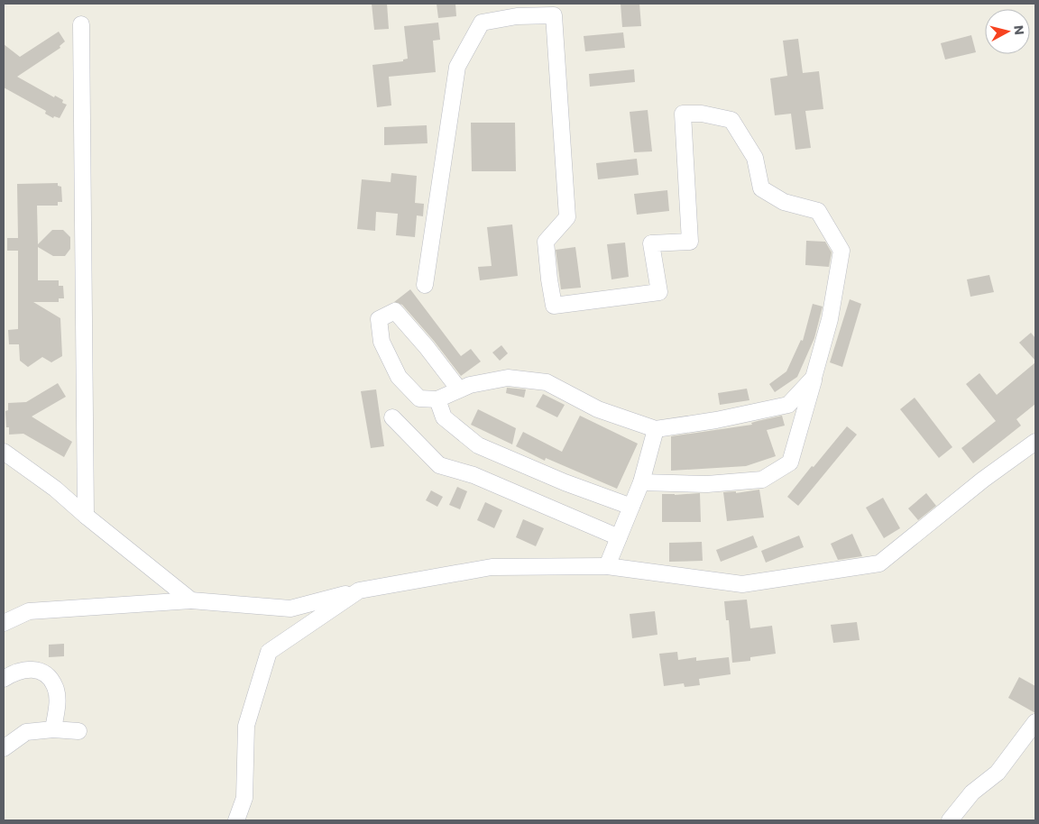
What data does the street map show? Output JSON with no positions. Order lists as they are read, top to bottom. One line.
{"north":"right"}
